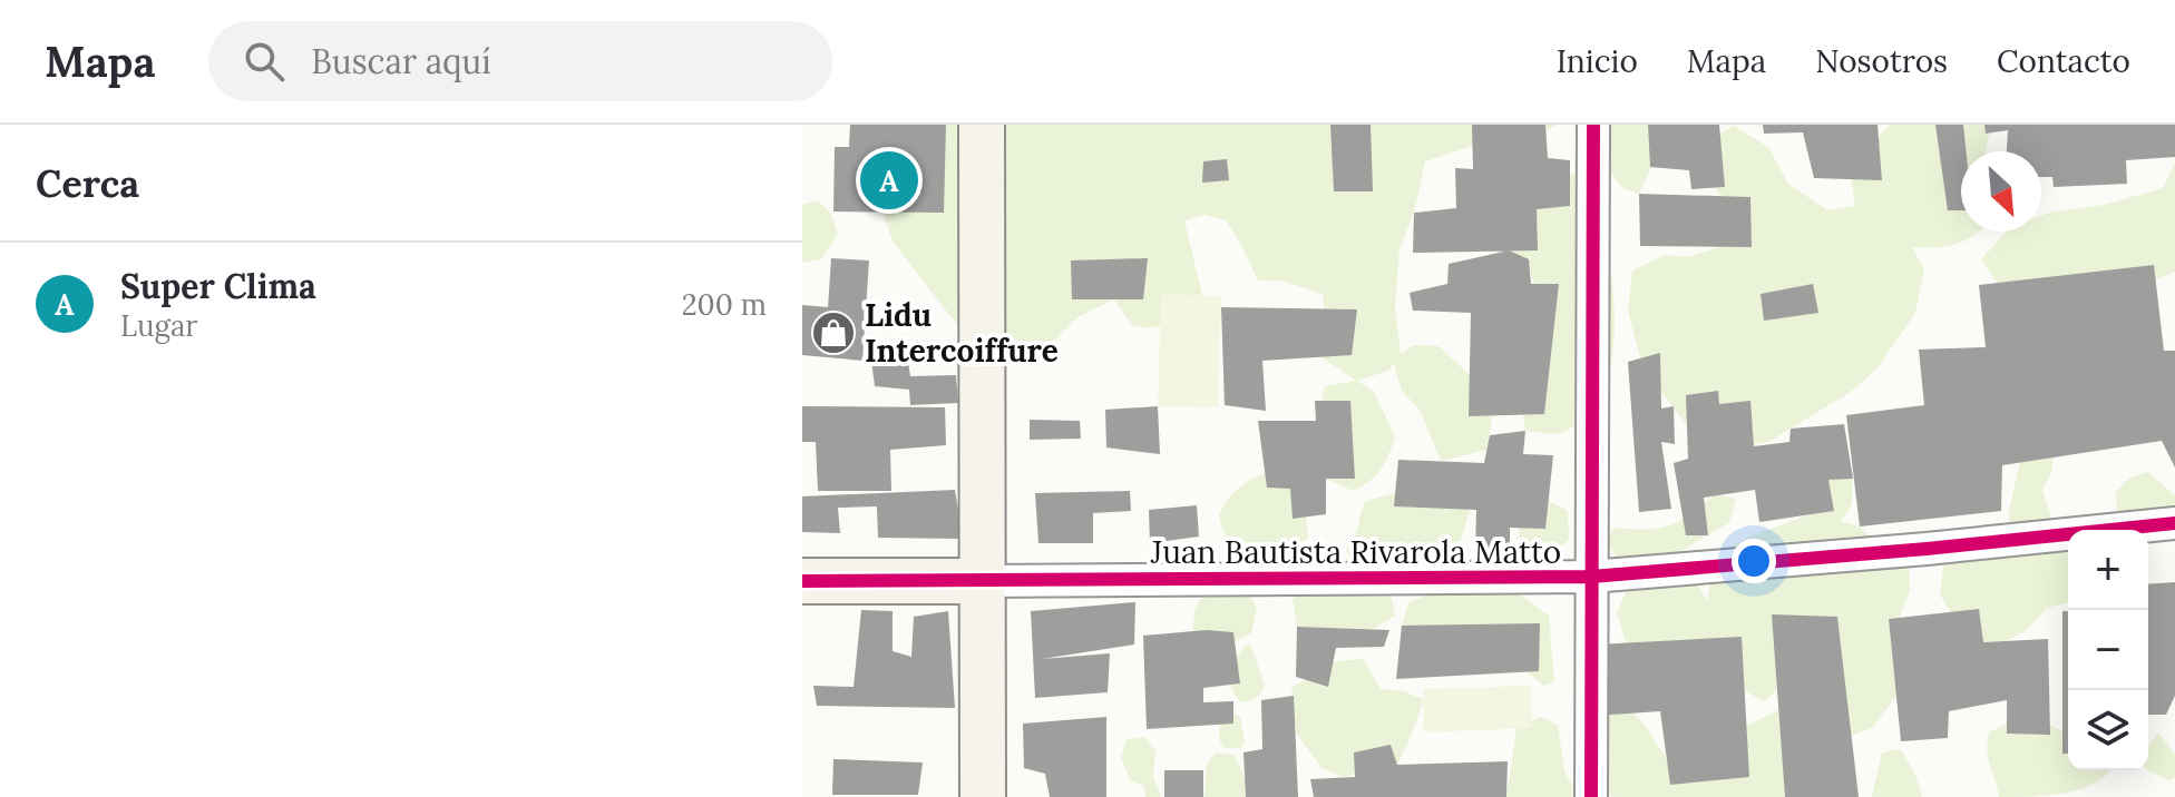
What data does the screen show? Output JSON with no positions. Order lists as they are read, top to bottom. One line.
{"streets":{"street":["Juan Bautista Rivarola Matto"]},"places":{"shop":["Lidu Intercoiffure"]},"north":"bottom right","page":{"header":"Mapa","search":"Buscar aquí","nav":["Inicio","Mapa","Nosotros","Contacto"],"heading":"Cerca","pins":"A","list":[{"mark":"A","name":"Super Clima","note":"Lugar","value":"200 m"}],"map_buttons":["+","−"]}}
